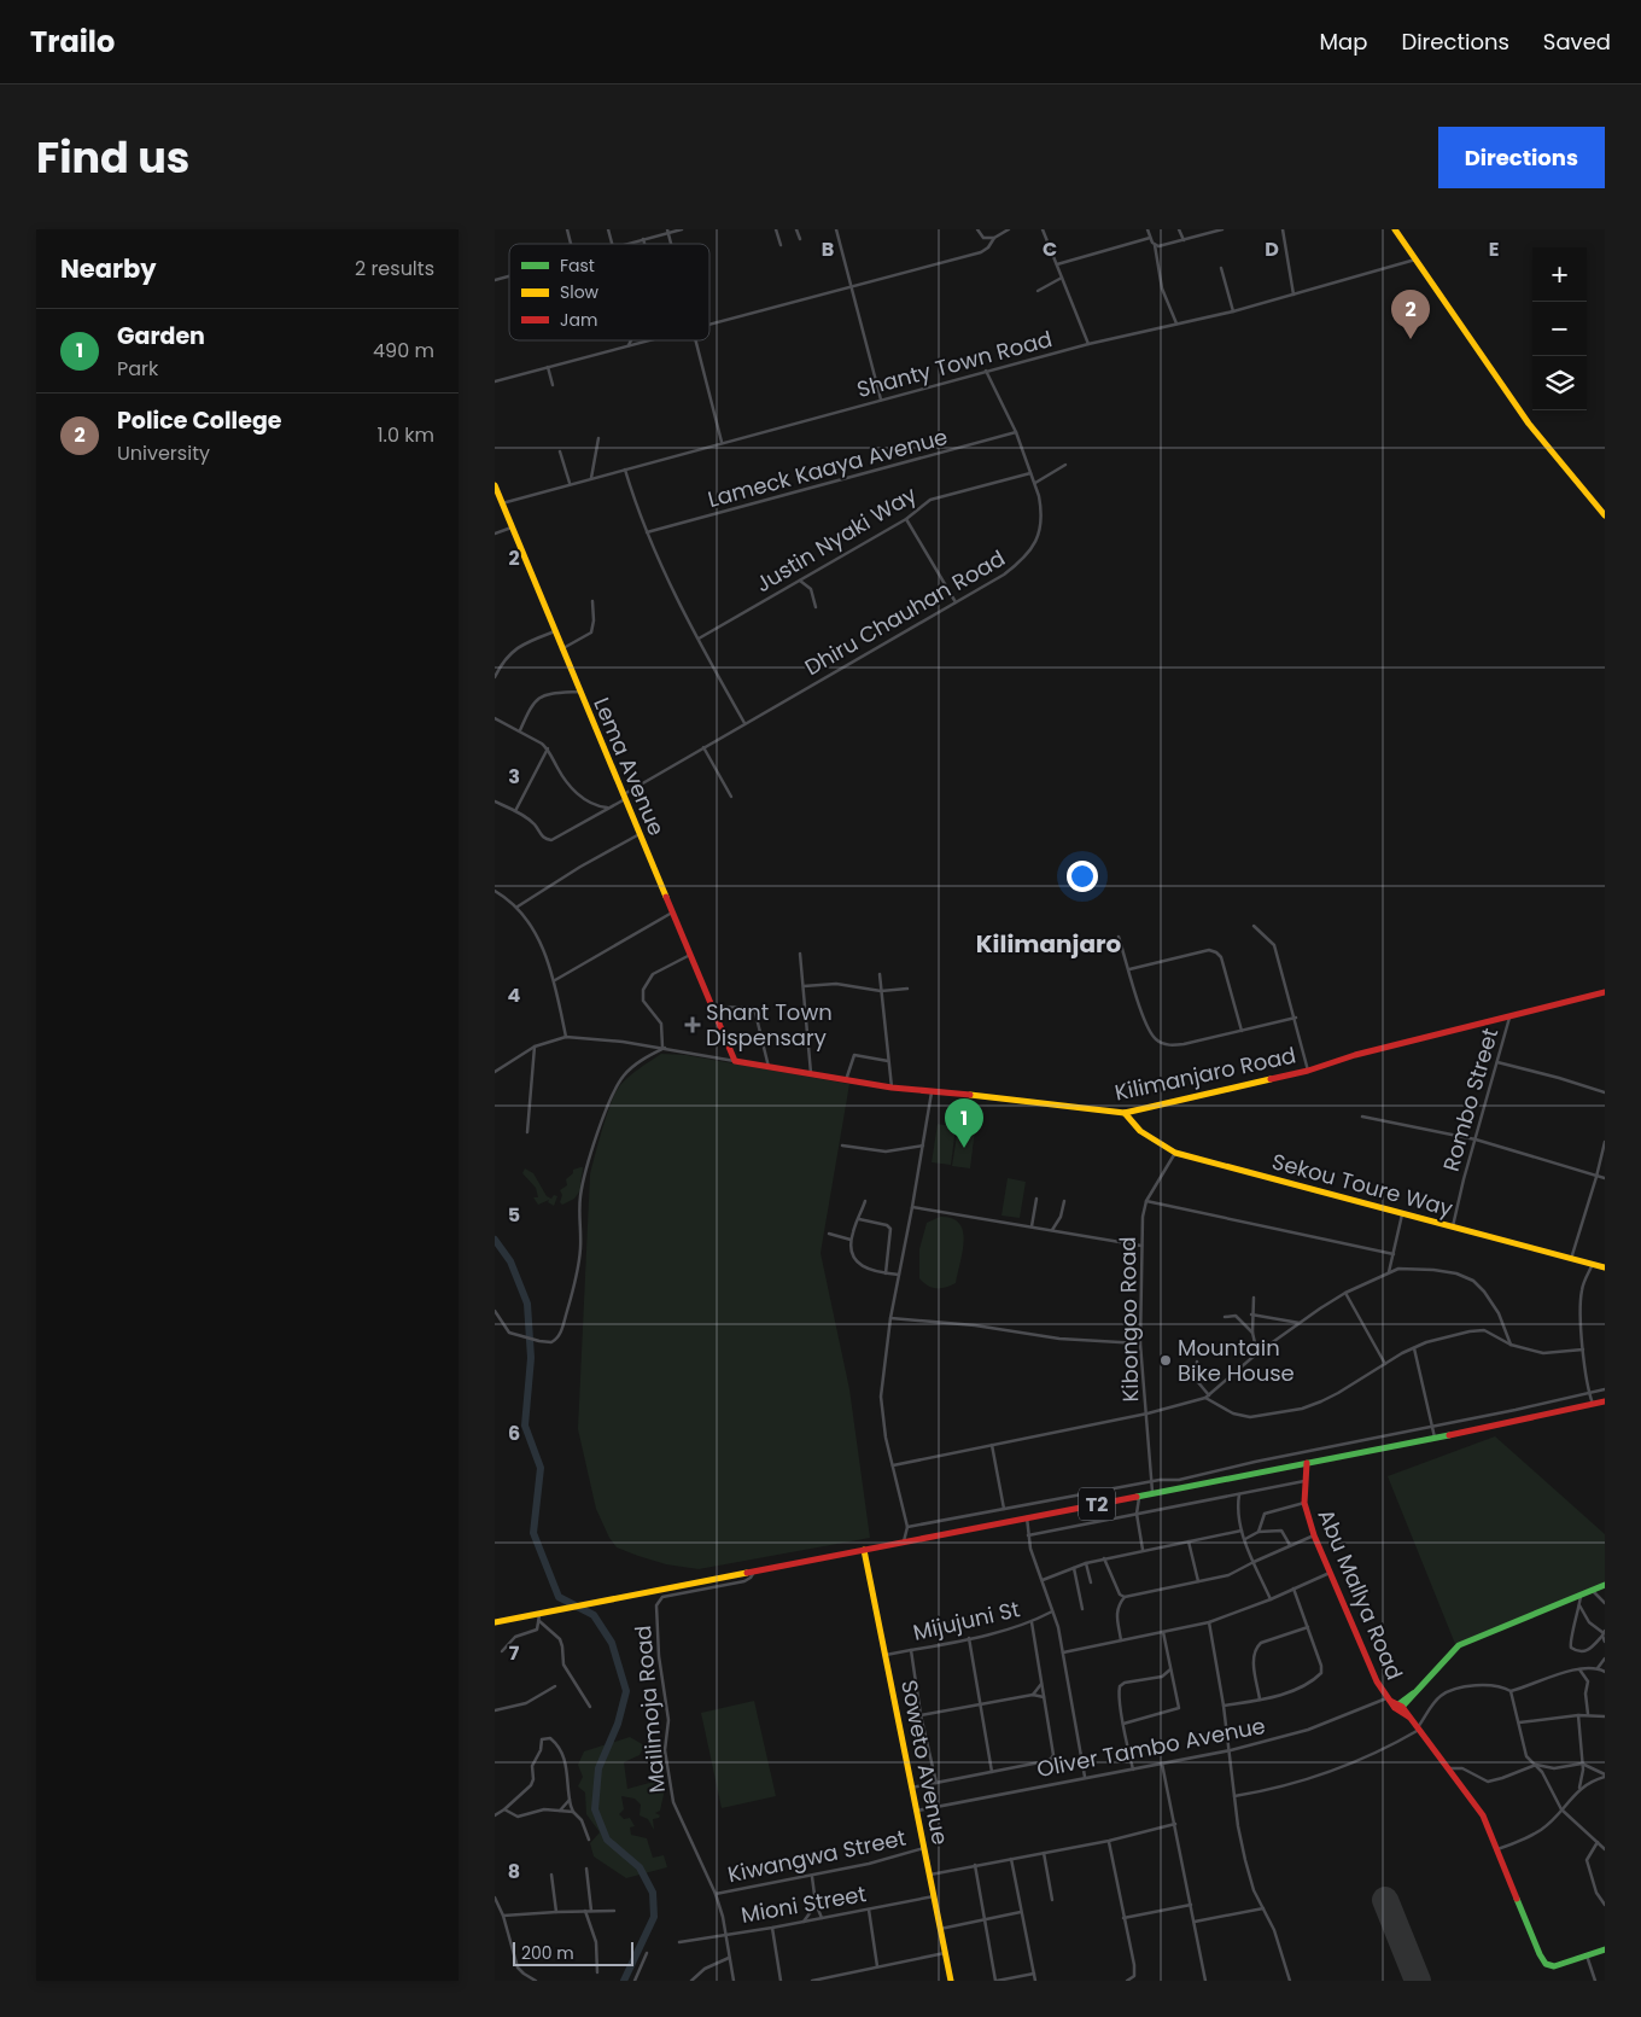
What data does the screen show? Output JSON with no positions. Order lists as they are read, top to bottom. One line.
{"streets":{"main road":["Lema Avenue","Kilimanjaro Road","Sekou Toure Way","T2","Abu Mallya Road","Soweto Avenue"],"street":["Shanty Town Road","Lameck Kaaya Avenue","Justin Nyaki Way","Dhiru Chauhan Road","Rombo Street","Kibongoo Road","Mijujuni St","Mailimoja Road","Oliver Tambo Avenue","Kiwangwa Street","Mioni Street"]},"crossings":[["Shanty Town Road","Dhiru Chauhan Road"],["Shanty Town Road","Lema Avenue"],["Lameck Kaaya Avenue","Dhiru Chauhan Road"],["Justin Nyaki Way","Dhiru Chauhan Road"],["Dhiru Chauhan Road","Lema Avenue"],["Lema Avenue","Kilimanjaro Road"],["Kilimanjaro Road","Rombo Street"],["Kilimanjaro Road","Sekou Toure Way"],["Rombo Street","Sekou Toure Way"],["Sekou Toure Way","Kibongoo Road"],["Kibongoo Road","T2"],["T2","Abu Mallya Road"],["T2","Mailimoja Road"],["T2","Soweto Avenue"],["Abu Mallya Road","Oliver Tambo Avenue"],["Mijujuni St","Soweto Avenue"],["Mailimoja Road","Kiwangwa Street"],["Mailimoja Road","Mioni Street"],["Oliver Tambo Avenue","Soweto Avenue"],["Soweto Avenue","Kiwangwa Street"],["Soweto Avenue","Mioni Street"]],"districts":["Kilimanjaro"],"places":{"health":["Shant Town Dispensary"],"other":["Mountain Bike House"]},"legend":["Fast","Slow","Jam"],"scale_bar":"200 m","page":{"header":"Trailo","nav":["Map","Directions","Saved"],"title":"Find us","buttons":"Directions","heading":["Nearby","2 results"],"map_buttons":["+","−"],"pins":["2","1"],"list":[{"mark":"1","name":"Garden","note":"Park","value":"490 m"},{"mark":"2","name":"Police College","note":"University","value":"1.0 km"}],"scale":"200 m"},"grid":{"columns":["B","C","D","E"],"rows":["2","3","4","5","6","7","8"]}}
